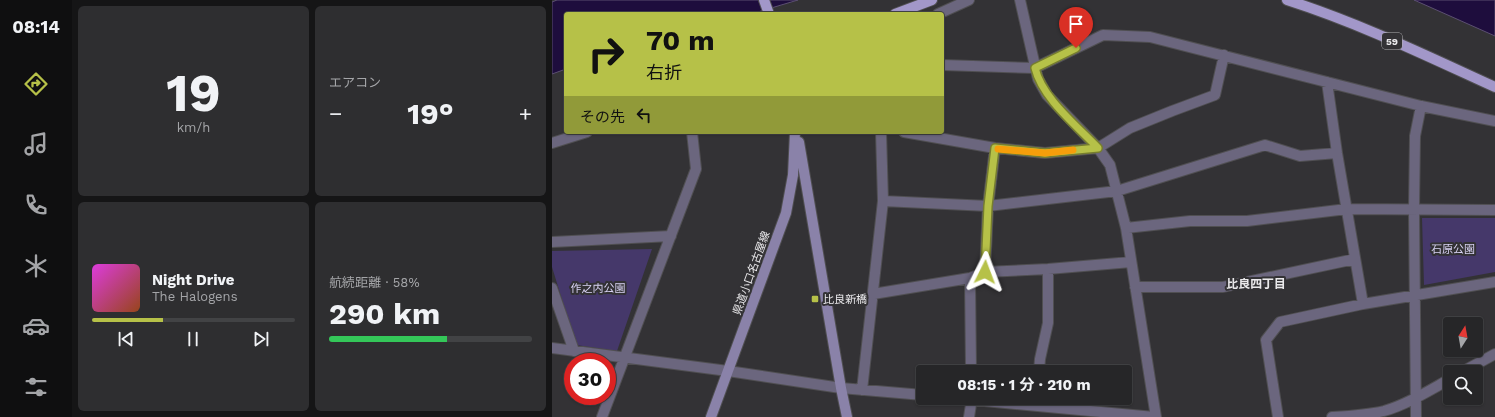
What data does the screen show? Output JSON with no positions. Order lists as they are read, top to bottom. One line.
{"streets":{"main road":["59","県道小口名古屋線"]},"districts":["比良四丁目"],"parks":["石原公園","作之内公園"],"places":{"transit":["比良新橋"]},"north":"top","page":{"tabs":"08:14","tile":[["19","km/h"],"エアコン",["航続距離 · 58%","290 km"]],"turn":["70 m","右折"],"then":"その先","heat":["−","19°","+"],"song":["Night Drive","The Halogens"],"limit":"30","trip":"08:15 · 1 分 · 210 m"}}
